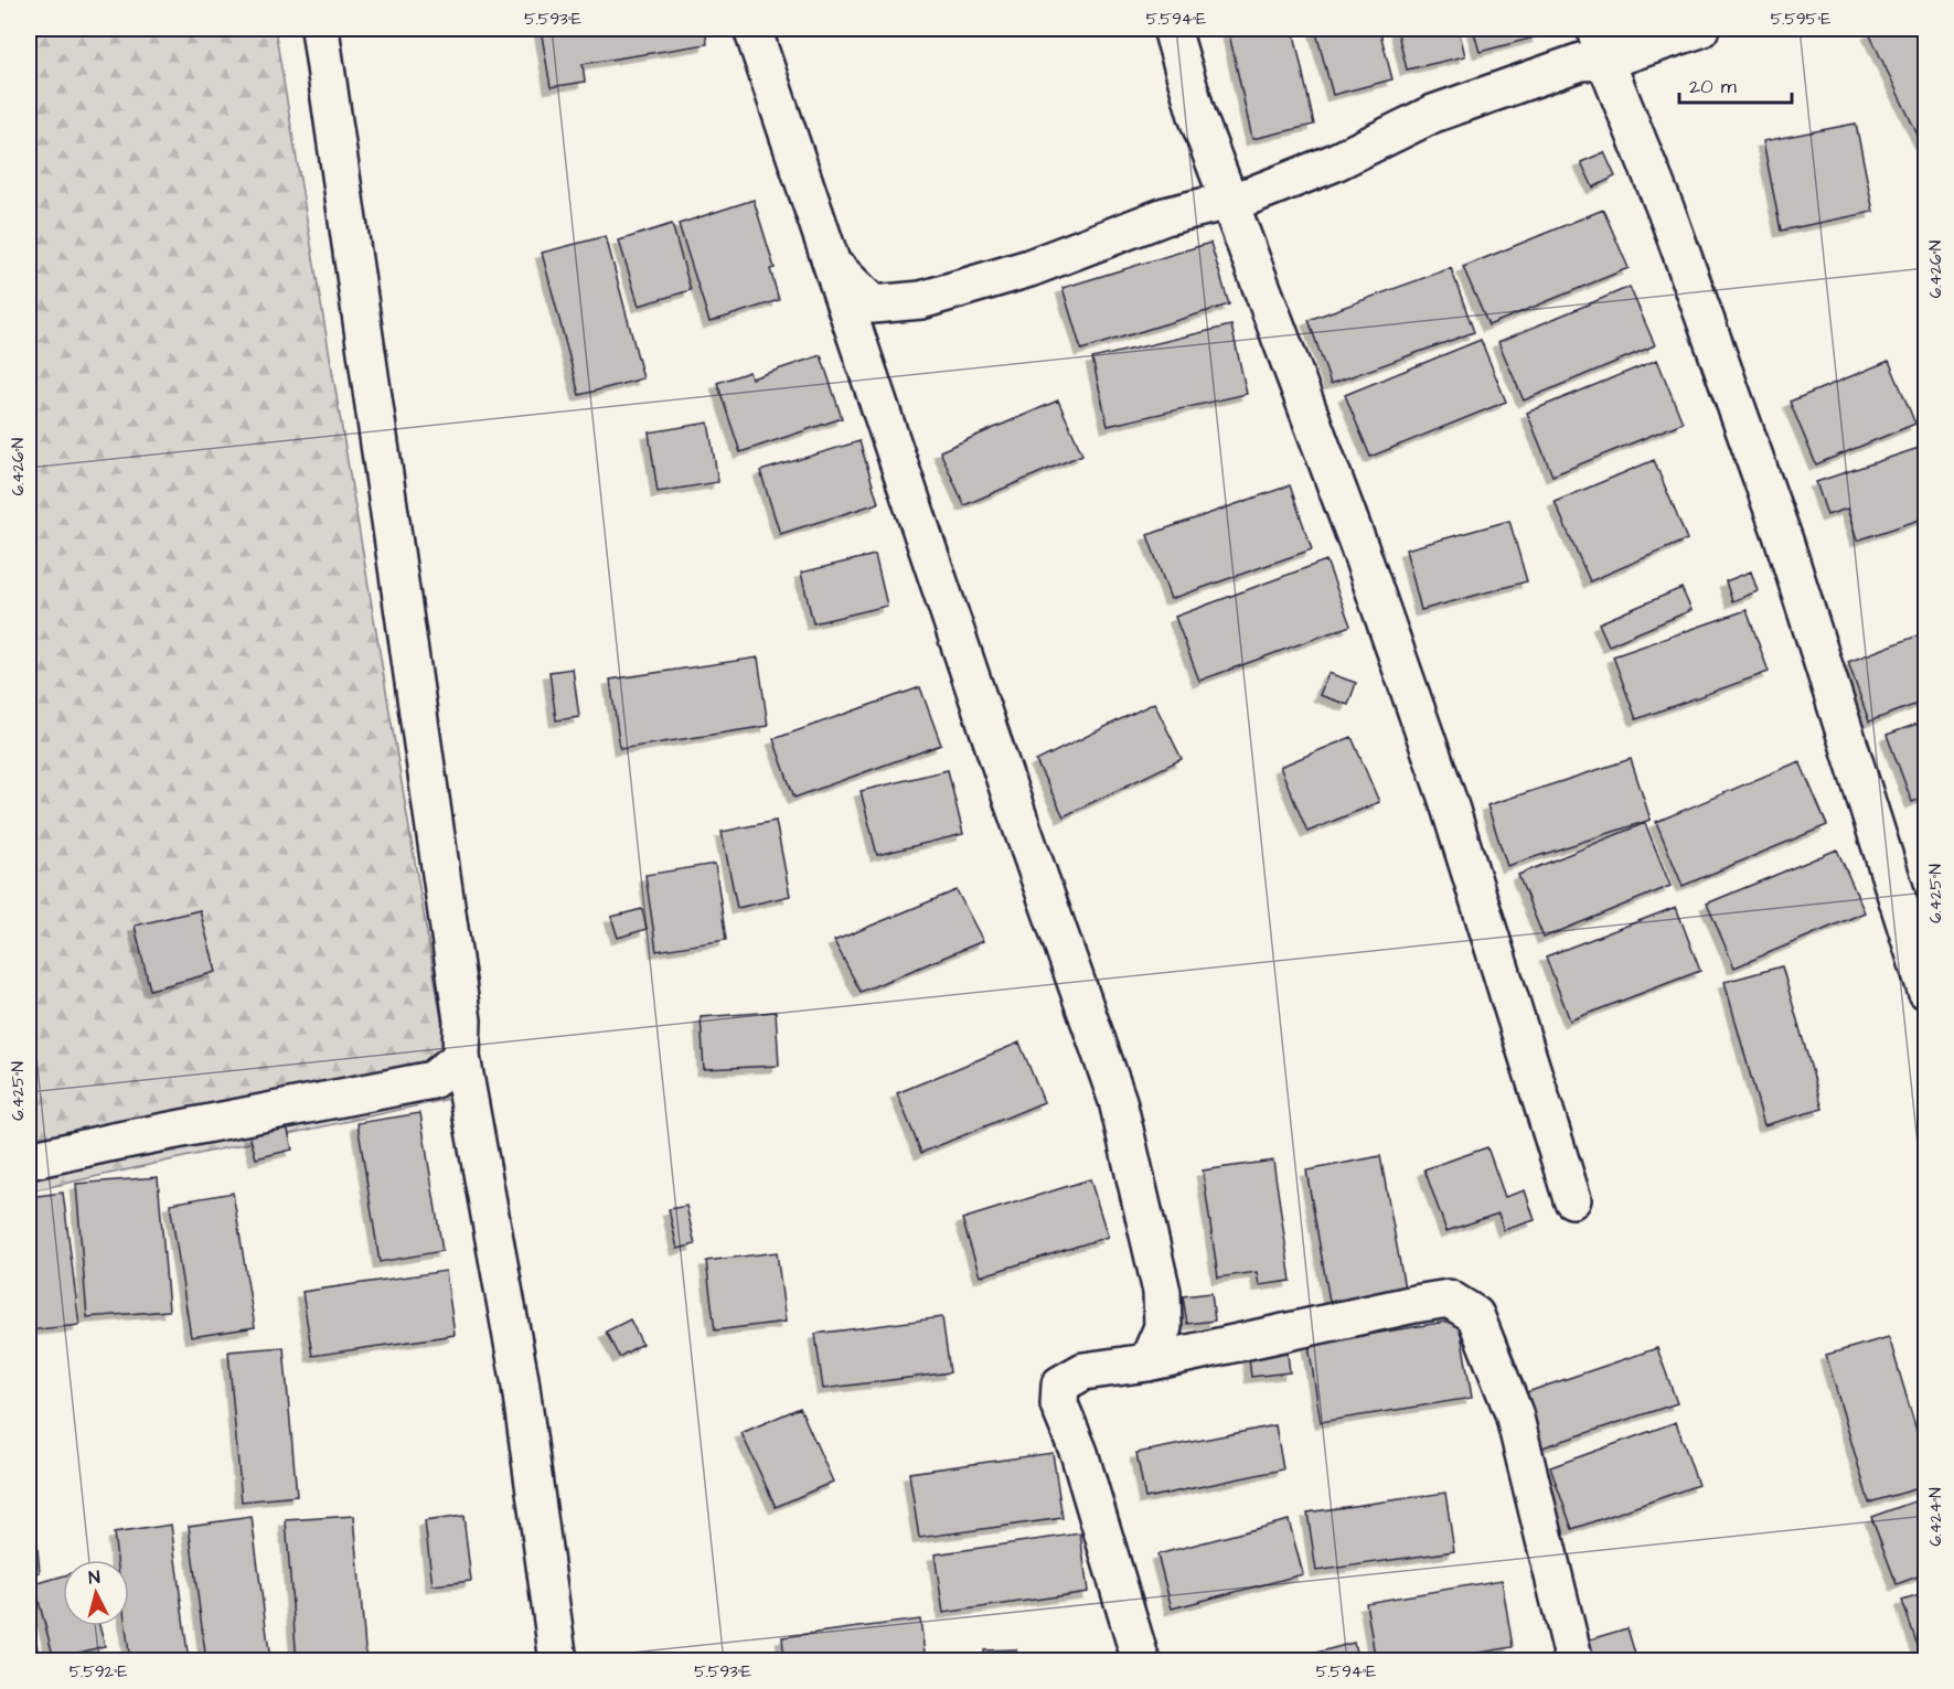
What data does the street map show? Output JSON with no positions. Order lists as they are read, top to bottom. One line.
{"scale_bar":"20 m","north":"top","coordinates":["5.593°E","5.594°E","5.595°E","6.426°N","6.425°N","6.424°N","5.592°E"]}
